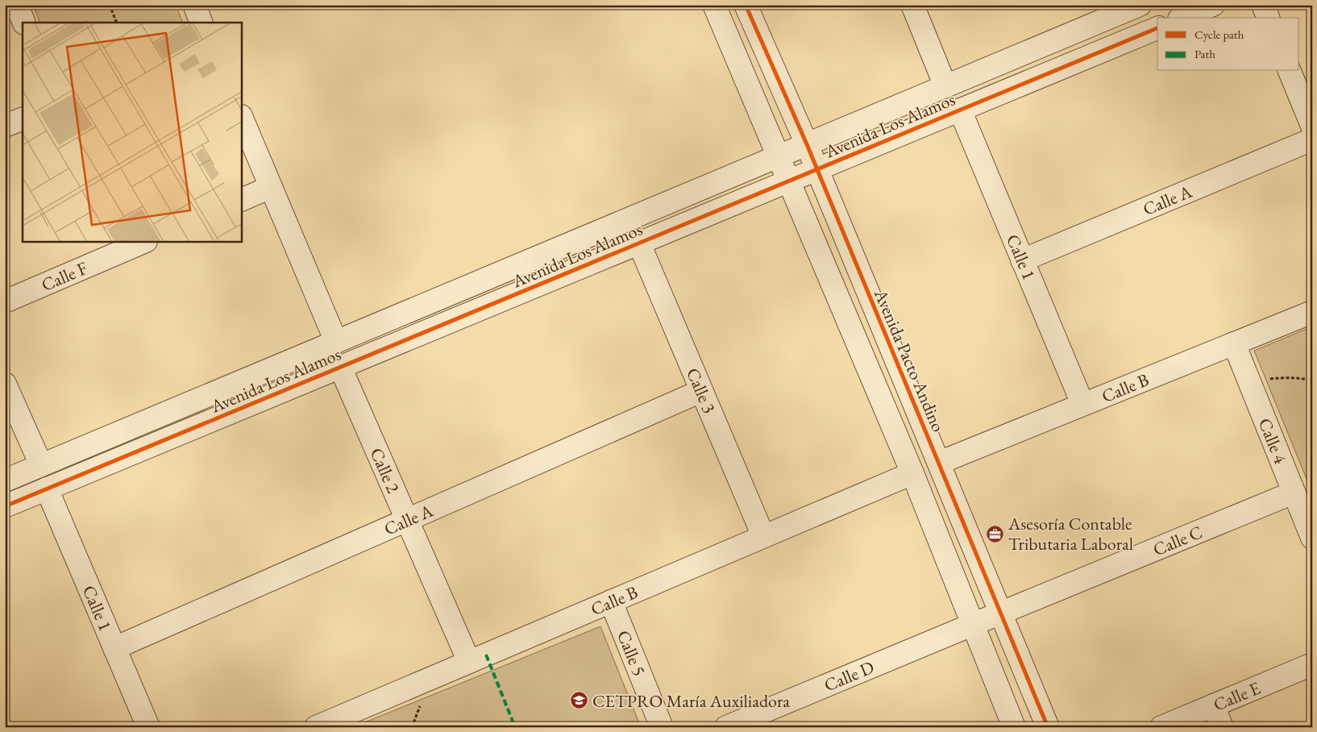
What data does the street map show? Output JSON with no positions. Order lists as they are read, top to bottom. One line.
{"streets":{"street":["Avenida Los Alamos","Calle A","Calle 1","Calle F","Avenida Pacto Andino","Calle B","Calle 3","Calle 4","Calle 2","Calle C","Calle 5","Calle D","Calle E"]},"crossings":[["Avenida Los Alamos","Calle 1"],["Avenida Los Alamos","Avenida Pacto Andino"],["Avenida Los Alamos","Calle 3"],["Avenida Los Alamos","Calle 2"],["Calle A","Calle 1"],["Calle A","Calle 3"],["Calle A","Calle 2"],["Calle 1","Calle B"],["Avenida Pacto Andino","Calle B"],["Avenida Pacto Andino","Calle C"],["Calle B","Calle 3"],["Calle B","Calle 4"],["Calle B","Calle 2"],["Calle B","Calle 5"],["Calle 4","Calle C"],["Calle C","Calle D"]],"places":{"office":["Asesoría Contable Tributaria Laboral"],"school or university":["CETPRO María Auxiliadora"]},"legend":["Cycle path","Path"]}
